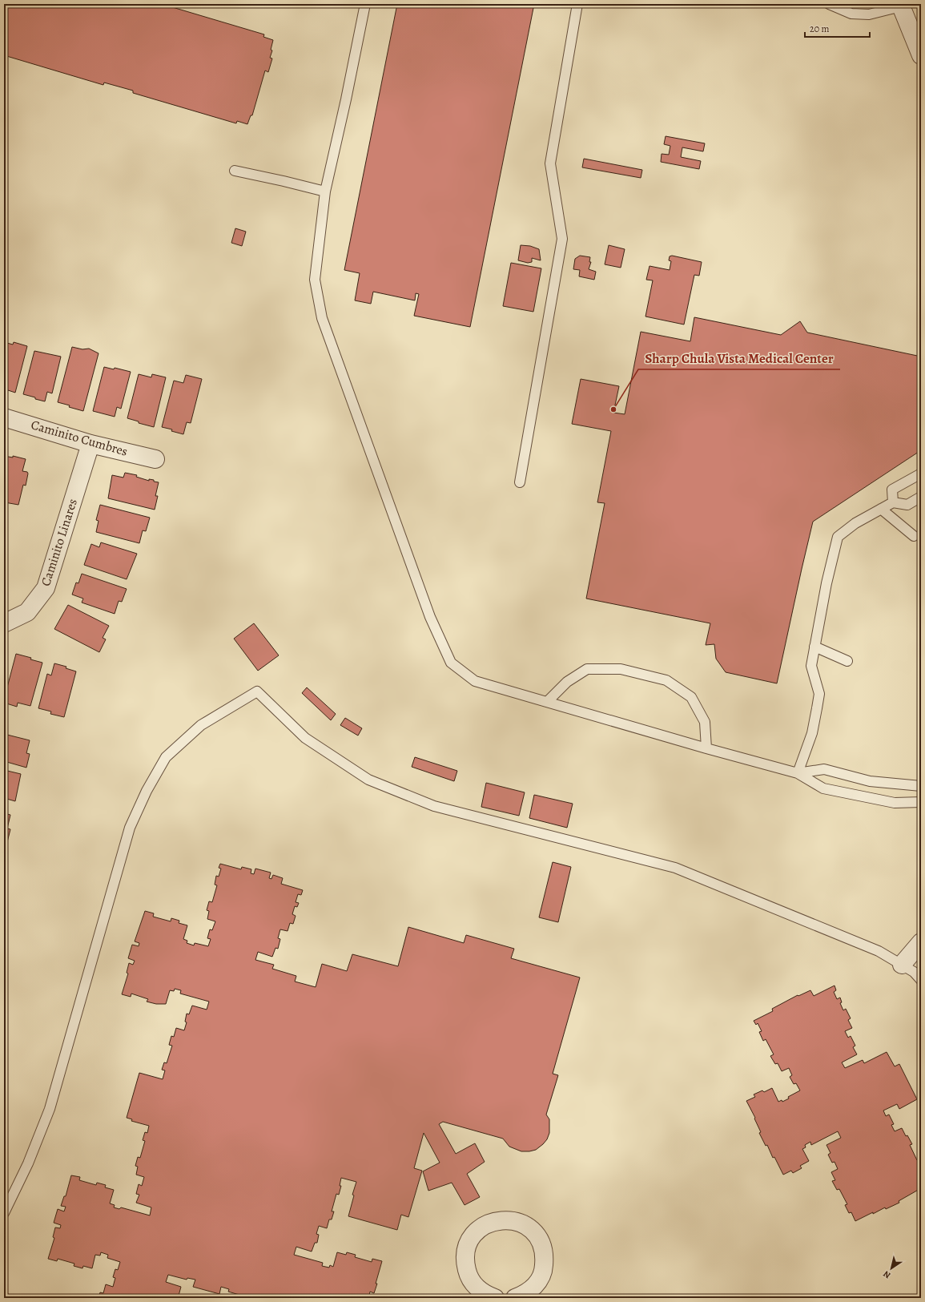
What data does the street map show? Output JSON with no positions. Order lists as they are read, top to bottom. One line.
{"streets":{"street":["Caminito Cumbres","Caminito Linares"]},"crossings":[["Caminito Cumbres","Caminito Linares"]],"places":["Sharp Chula Vista Medical Center"],"scale_bar":"20 m","north":"bottom left"}
